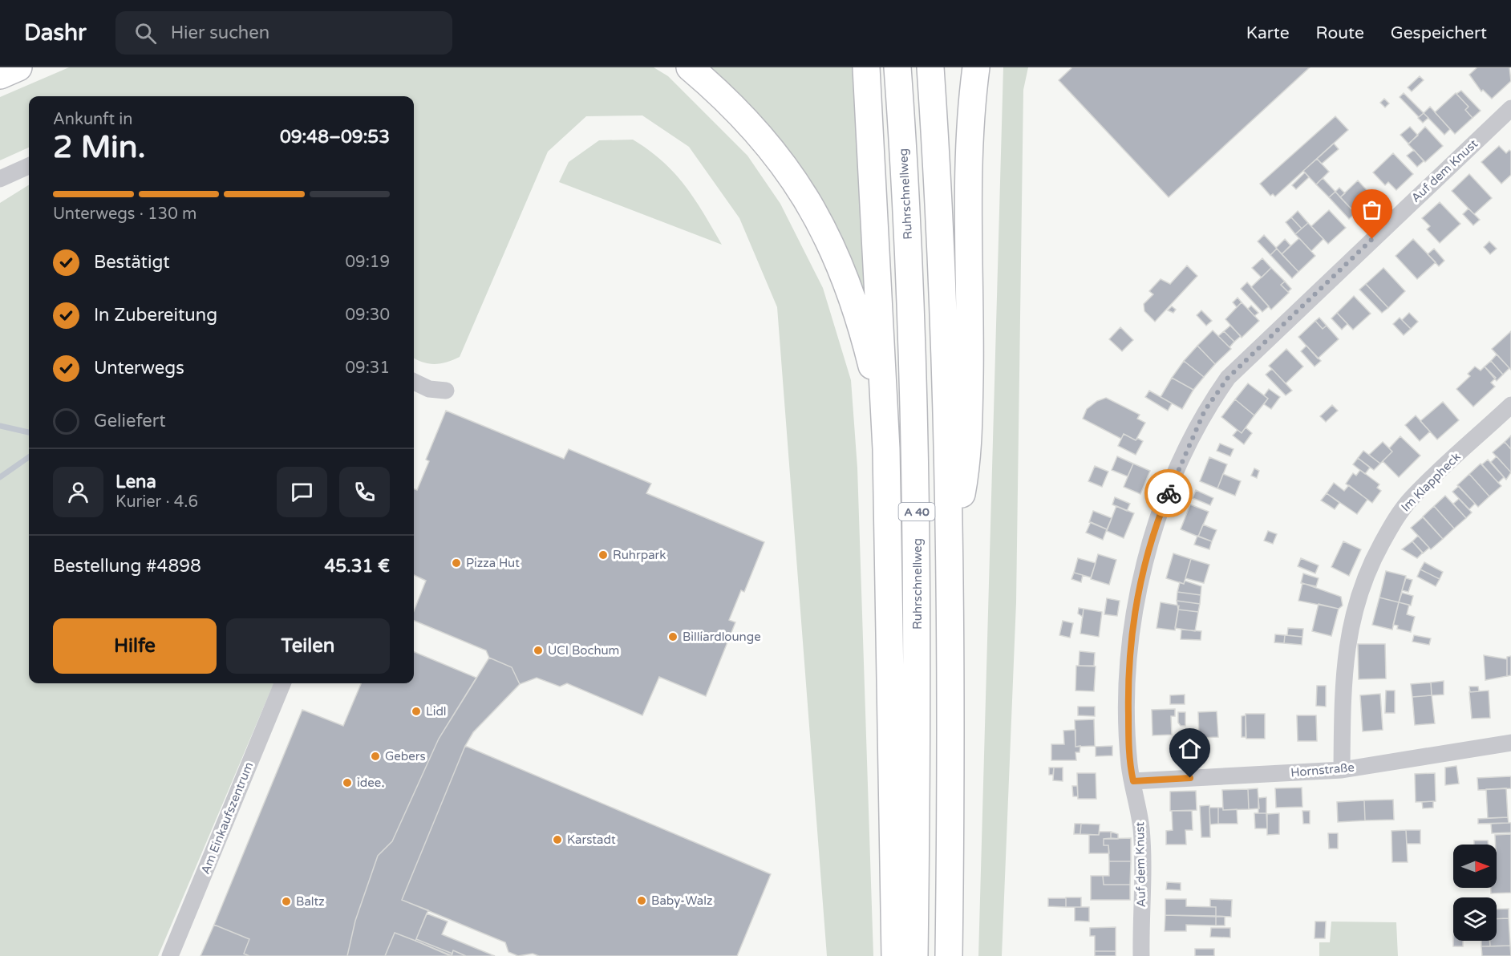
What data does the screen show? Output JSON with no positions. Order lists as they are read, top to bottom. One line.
{"streets":{"highway":["Ruhrschnellweg","A 40"],"street":["Auf dem Knust","Im Klappheck","Hornstraße","Am Einkaufszentrum"]},"crossings":[["Auf dem Knust","Hornstraße"],["Im Klappheck","Hornstraße"]],"places":["Ruhrpark","Pizza Hut","Billiardlounge","UCI Bochum","Lidl","Gebers","idee.","Karstadt","Baby-Walz","Baltz"],"north":"right","page":{"header":"Dashr","search":"Hier suchen","nav":["Karte","Route","Gespeichert"],"heading":["2 Min.","Ankunft in","09:48–09:53"],"panel":["Lena","Kurier · 4.6","Bestellung #4898","45.31 €"],"bar":"Unterwegs · 130 m","list":[["Bestätigt","09:19"],["In Zubereitung","09:30"],["Unterwegs","09:31"],"Geliefert"],"buttons":["Hilfe","Teilen"]}}
